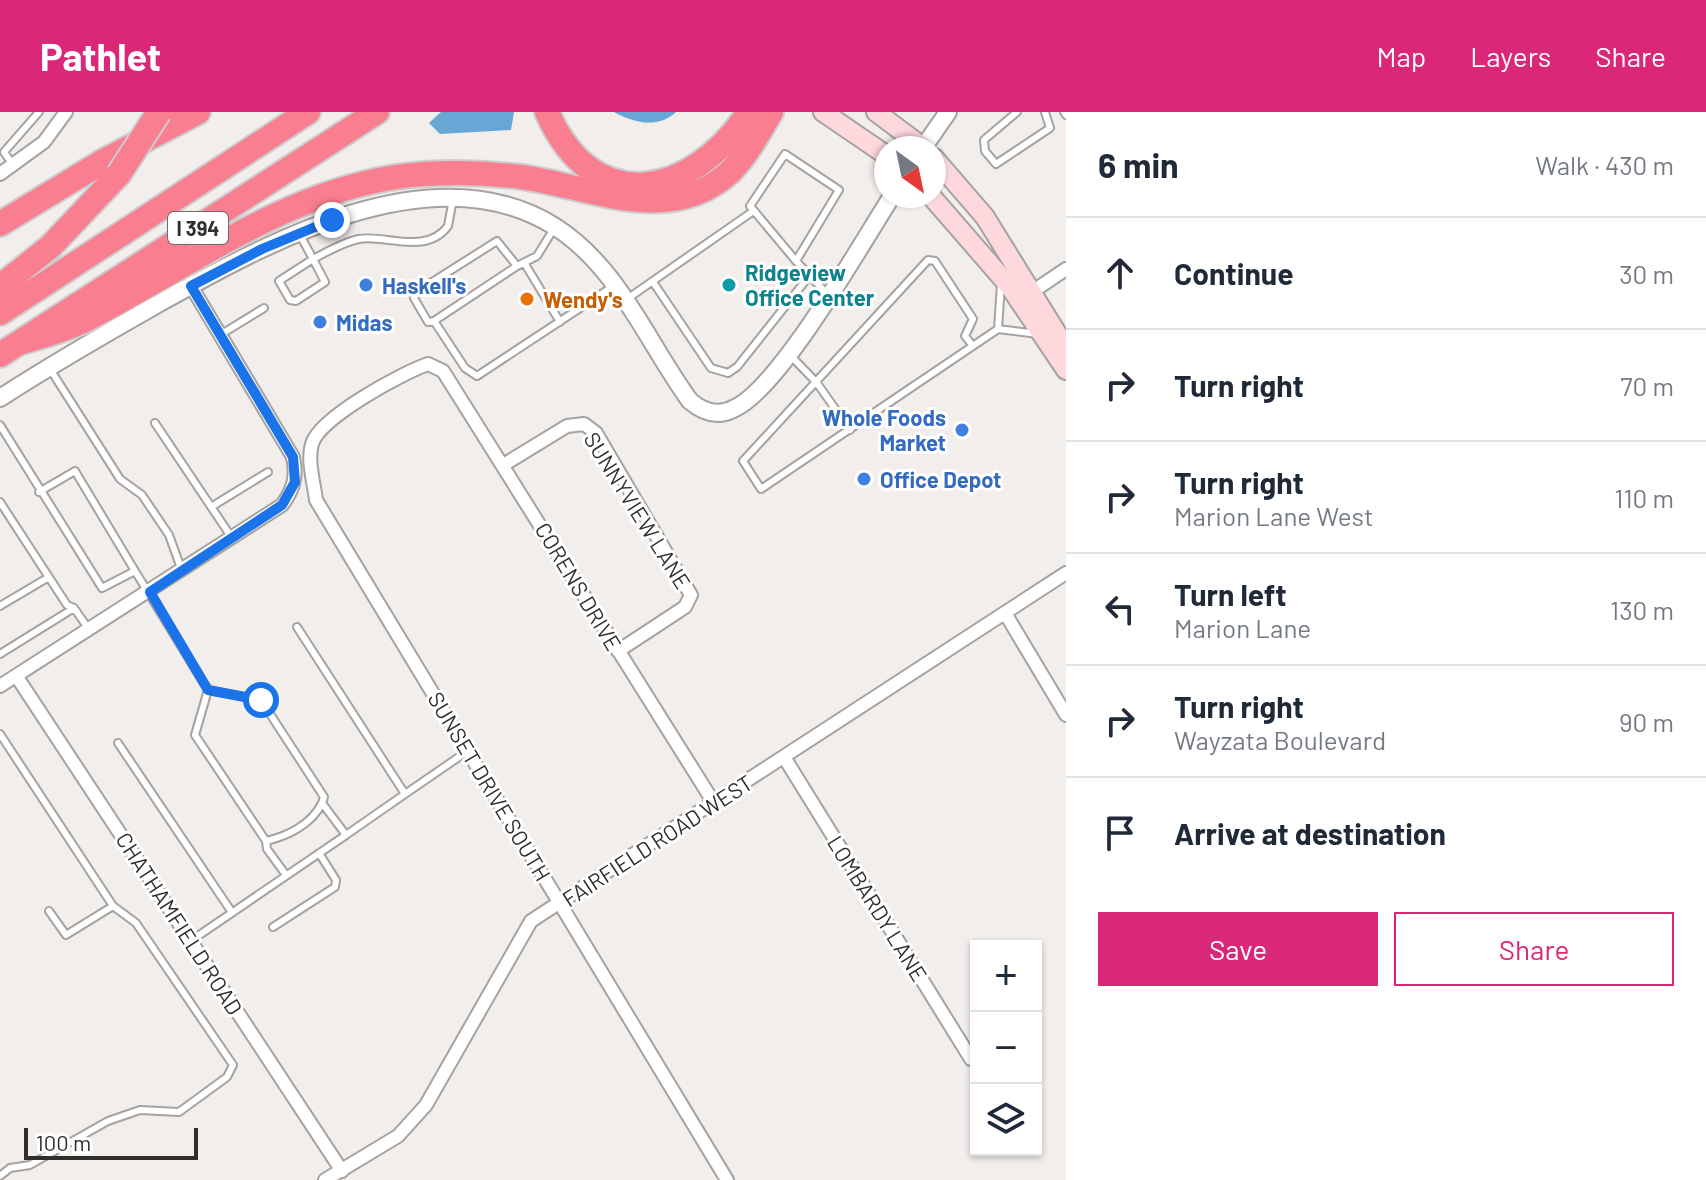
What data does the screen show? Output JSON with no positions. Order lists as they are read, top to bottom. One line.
{"streets":{"highway":["I 394"],"street":["SUNNYVIEW LANE","CORENS DRIVE","SUNSET DRIVE SOUTH","FAIRFIELD ROAD WEST","LOMBARDY LANE","CHATHAMFIELD ROAD"]},"crossings":[["SUNNYVIEW LANE","CORENS DRIVE"],["CORENS DRIVE","SUNSET DRIVE SOUTH"],["CORENS DRIVE","FAIRFIELD ROAD WEST"],["SUNSET DRIVE SOUTH","FAIRFIELD ROAD WEST"],["FAIRFIELD ROAD WEST","LOMBARDY LANE"],["FAIRFIELD ROAD WEST","CHATHAMFIELD ROAD"]],"places":["Haskell's","Ridgeview Office Center","Wendy's","Midas","Whole Foods Market","Office Depot"],"scale_bar":"100 m","north":"bottom right","page":{"header":"Pathlet","nav":["Map","Layers","Share"],"heading":["6 min","Walk · 430 m"],"list":[["Continue","30 m"],["Turn right","70 m"],["Turn right","Marion Lane West","110 m"],["Turn left","Marion Lane","130 m"],["Turn right","Wayzata Boulevard","90 m"],"Arrive at destination"],"buttons":["Save","Share"],"map_buttons":["+","−"],"scale":"100 m"}}
